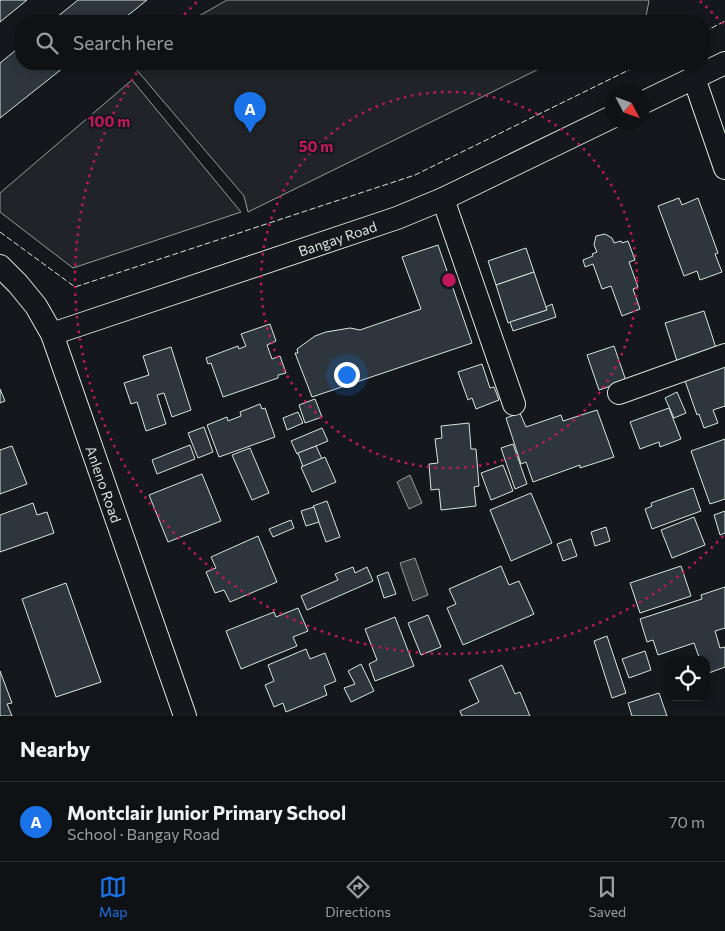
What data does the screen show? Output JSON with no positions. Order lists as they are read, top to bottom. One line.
{"streets":{"street":["Bangay Road","Anleno Road"]},"crossings":[["Bangay Road","Anleno Road"]],"north":"bottom right","page":{"search":"Search here","pins":"A","heading":"Nearby","list":[{"mark":"A","name":"Montclair Junior Primary School","note":"School · Bangay Road","value":"70 m"}],"nav":["Map","Directions","Saved"]},"rings":["100 m","50 m"]}
